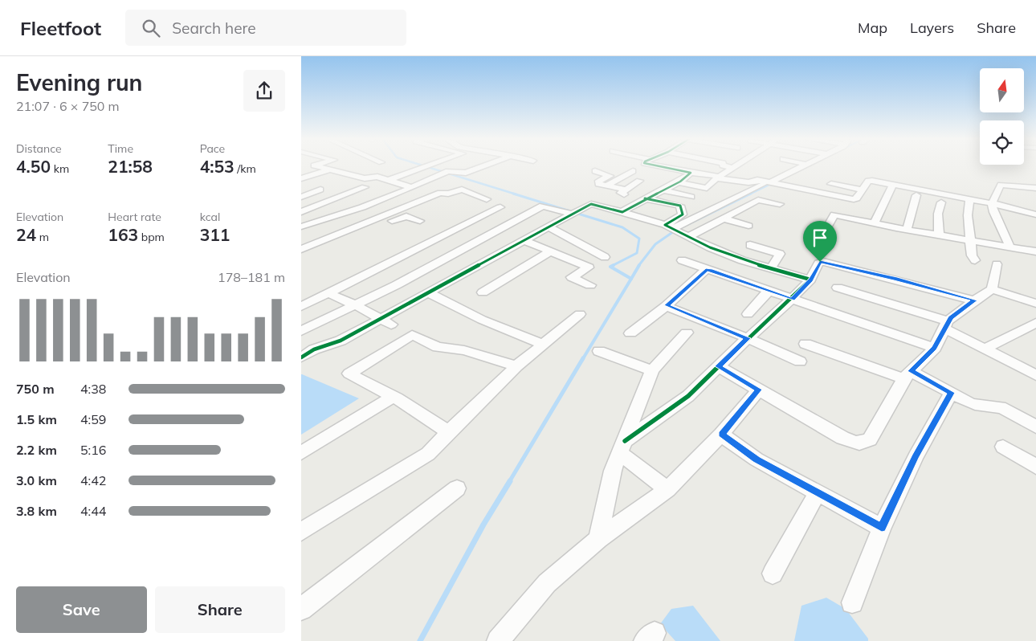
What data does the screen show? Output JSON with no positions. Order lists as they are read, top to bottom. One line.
{"north":"top","page":{"header":"Fleetfoot","search":"Search here","nav":["Map","Layers","Share"],"heading":["Evening run","21:07 · 6 × 750 m"],"stats":[["Distance","4.50 km"],["Time","21:58"],["Pace","4:53 /km"],["Elevation","24 m"],["Heart rate","163 bpm"],["kcal","311"]],"chart":["Elevation","178–181 m"],"list":[{"name":"750 m","note":"4:38"},{"name":"1.5 km","note":"4:59"},{"name":"2.2 km","note":"5:16"},{"name":"3.0 km","note":"4:42"},{"name":"3.8 km","note":"4:44"}],"buttons":["Save","Share"]}}
